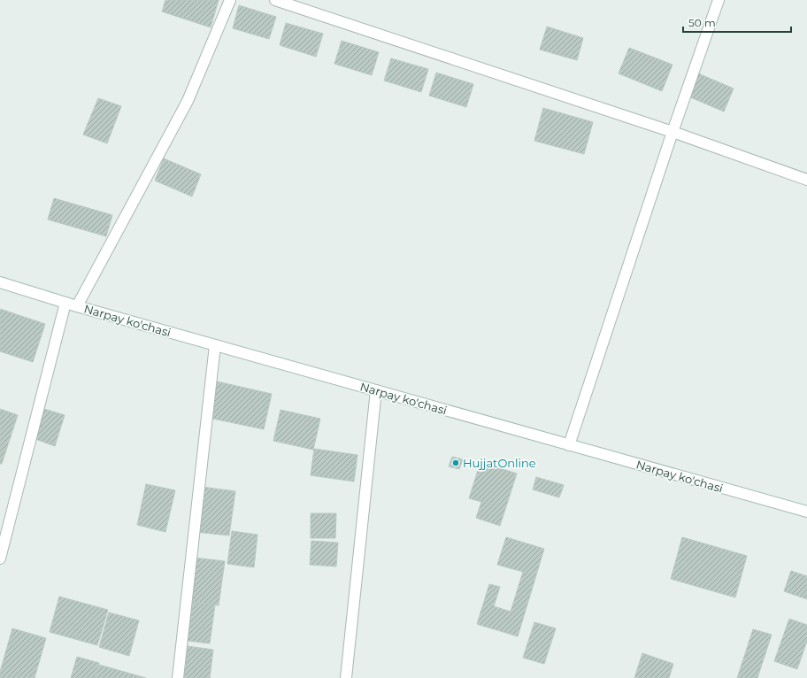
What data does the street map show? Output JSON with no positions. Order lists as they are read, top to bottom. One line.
{"streets":{"street":["Narpay ko'chasi"]},"places":["HujjatOnline"],"scale_bar":"50 m"}
